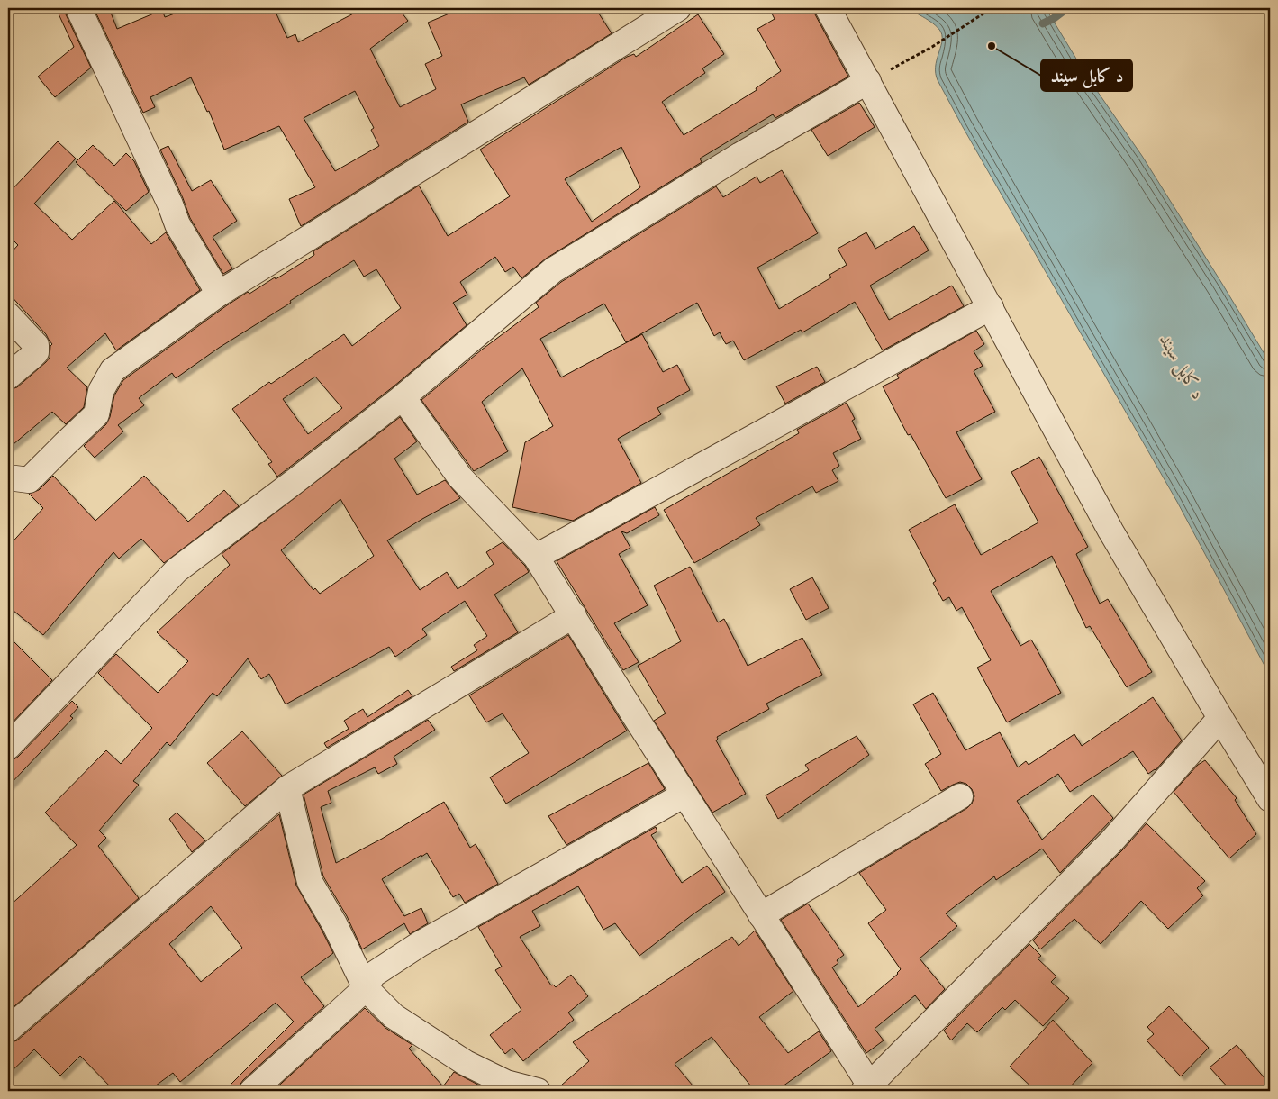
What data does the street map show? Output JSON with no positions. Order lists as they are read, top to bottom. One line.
{"water":["د کابل سيند"],"places":["د کابل سيند"]}
